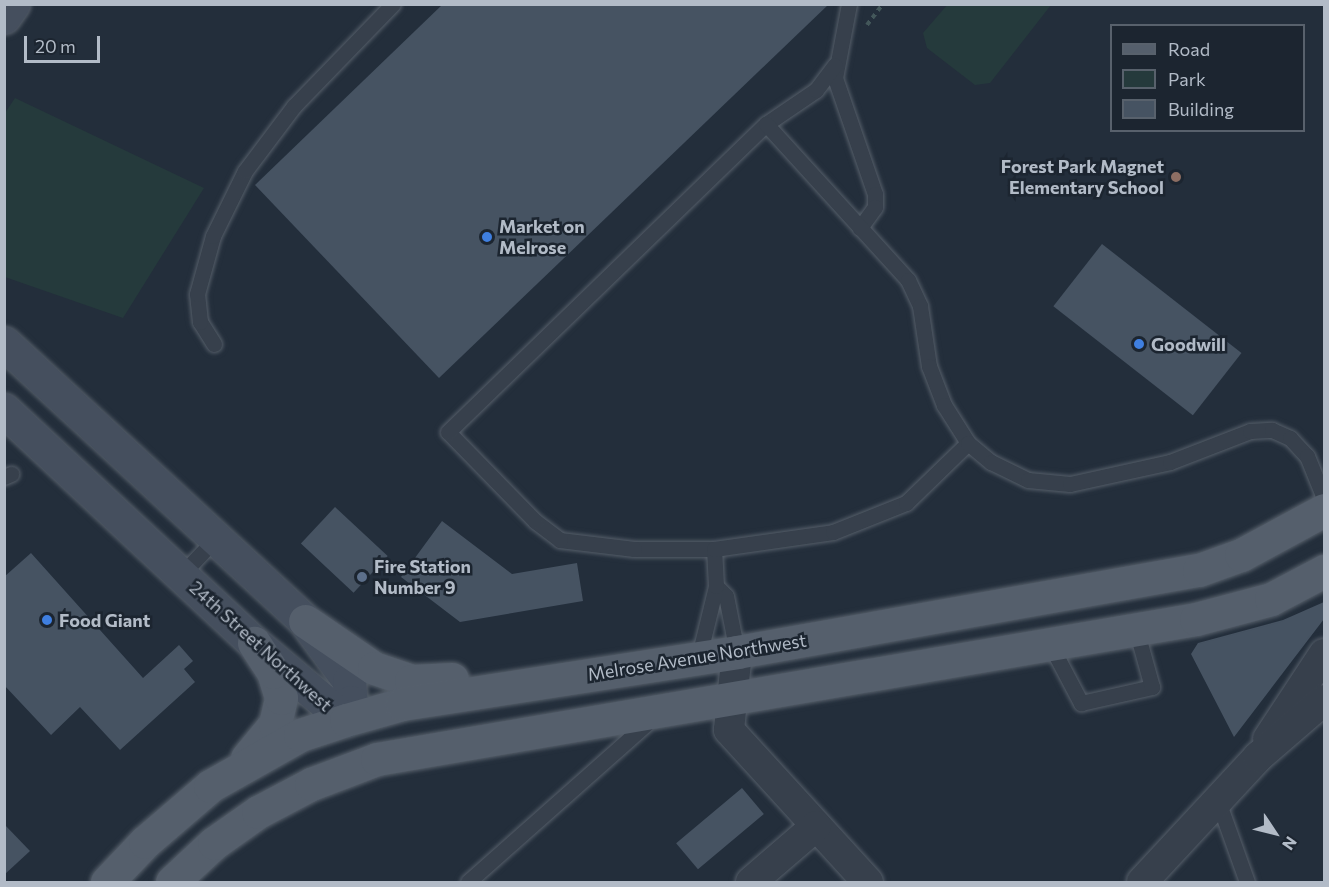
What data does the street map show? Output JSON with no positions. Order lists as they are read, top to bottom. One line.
{"streets":{"main road":["24th Street Northwest","Melrose Avenue Northwest"]},"crossings":[["24th Street Northwest","Melrose Avenue Northwest"]],"places":["Forest Park Magnet Elementary School","Market on Melrose","Goodwill","Fire Station Number 9","Food Giant"],"legend":["Road","Park","Building"],"scale_bar":"20 m","north":"bottom right"}
